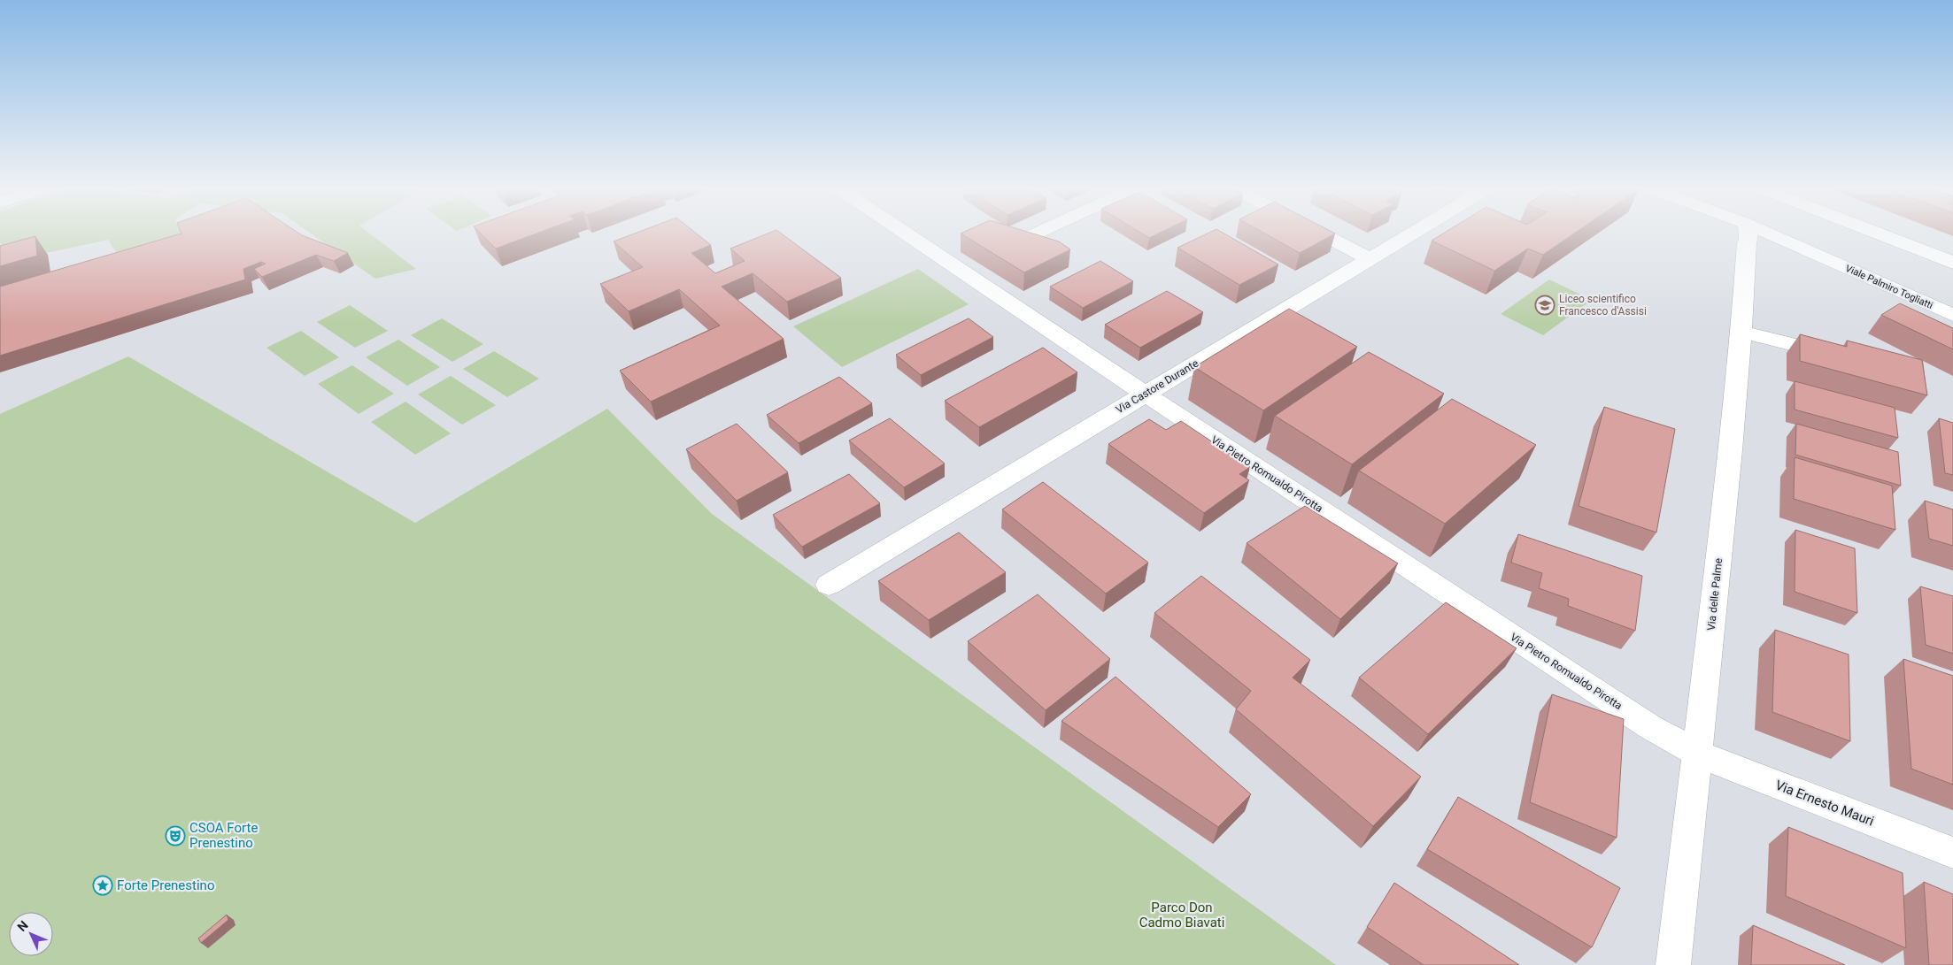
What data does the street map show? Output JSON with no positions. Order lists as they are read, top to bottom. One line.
{"streets":{"street":["Viale Palmiro Togliatti","Via Castore Durante","Via Pietro Romualdo Pirotta","Via delle Palme","Via Ernesto Mauri"]},"crossings":[["Via Castore Durante","Via Pietro Romualdo Pirotta"],["Via Pietro Romualdo Pirotta","Via delle Palme"],["Via Pietro Romualdo Pirotta","Via Ernesto Mauri"],["Via delle Palme","Via Ernesto Mauri"]],"parks":["Parco Don Cadmo Biavati"],"places":{"school or university":["Liceo scientifico Francesco d'Assisi"],"theatre":["CSOA Forte Prenestino"],"place":["Forte Prenestino"]},"north":"top left"}
